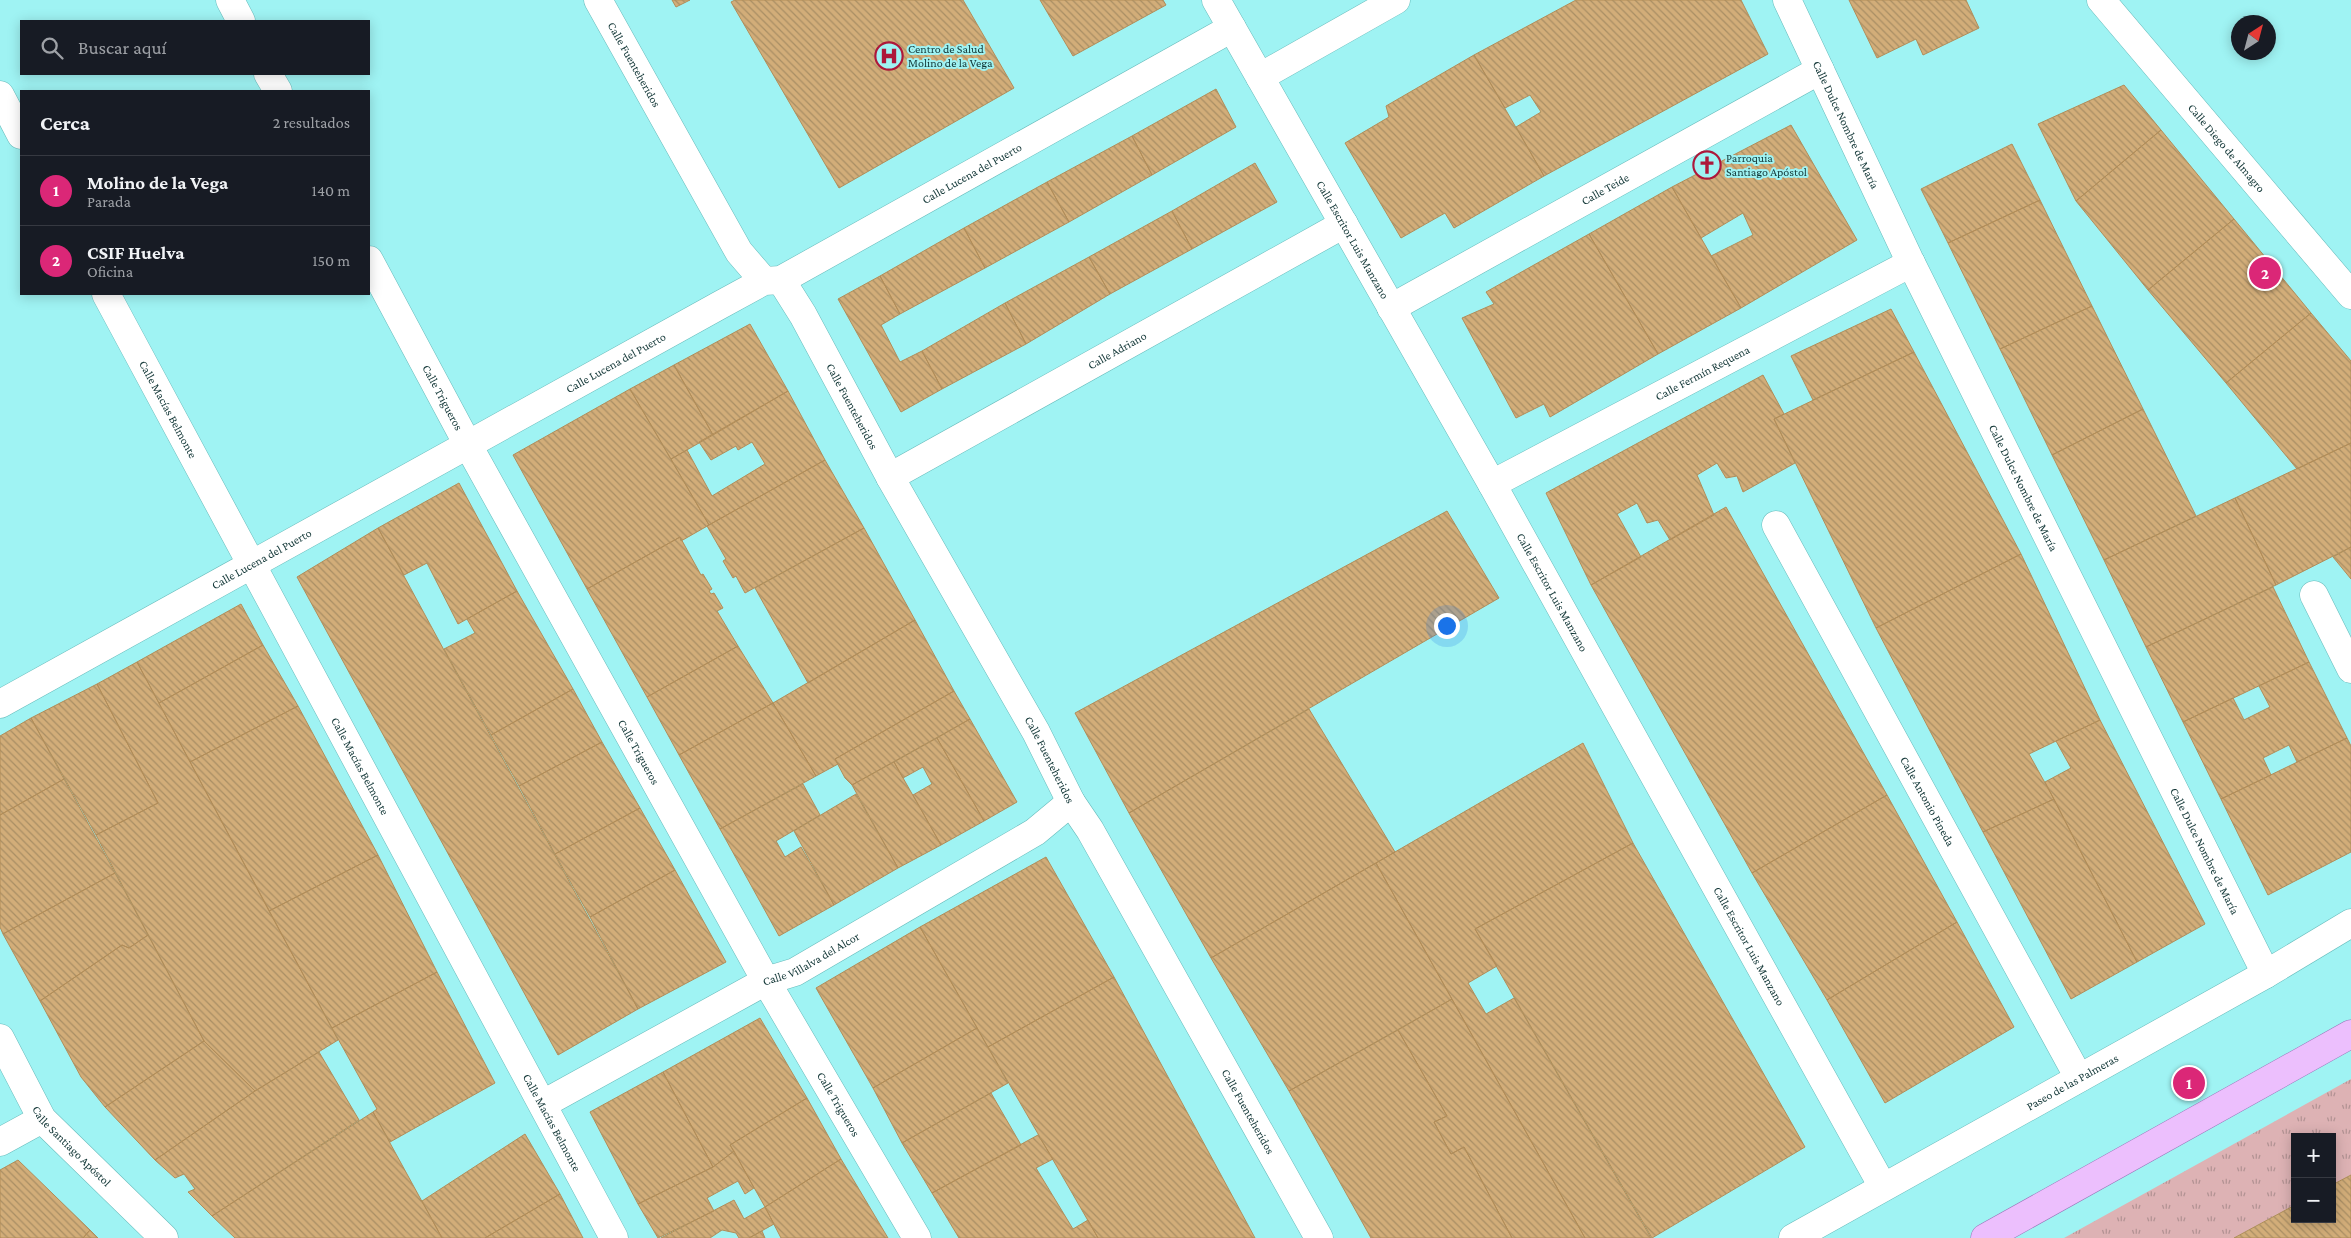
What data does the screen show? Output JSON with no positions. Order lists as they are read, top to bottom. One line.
{"streets":{"street":["Calle Fuenteheridos","Calle Dulce Nombre de María","Calle Diego de Almagro","Calle Lucena del Puerto","Calle Teide","Calle Escritor Luis Manzano","Calle Adriano","Calle Fermín Requena","Calle Trigueros","Calle Macías Belmonte","Calle Antonio Pineda","Calle Villalva del Alcor","Paseo de las Palmeras","Calle Santiago Apóstol"]},"crossings":[["Calle Fuenteheridos","Calle Lucena del Puerto"],["Calle Fuenteheridos","Calle Adriano"],["Calle Fuenteheridos","Calle Villalva del Alcor"],["Calle Dulce Nombre de María","Calle Teide"],["Calle Dulce Nombre de María","Calle Fermín Requena"],["Calle Dulce Nombre de María","Paseo de las Palmeras"],["Calle Lucena del Puerto","Calle Escritor Luis Manzano"],["Calle Lucena del Puerto","Calle Trigueros"],["Calle Lucena del Puerto","Calle Macías Belmonte"],["Calle Teide","Calle Escritor Luis Manzano"],["Calle Escritor Luis Manzano","Calle Adriano"],["Calle Escritor Luis Manzano","Calle Fermín Requena"],["Calle Escritor Luis Manzano","Paseo de las Palmeras"],["Calle Trigueros","Calle Villalva del Alcor"],["Calle Macías Belmonte","Calle Villalva del Alcor"],["Calle Antonio Pineda","Paseo de las Palmeras"]],"places":{"hospital":["Centro de Salud Molino de la Vega"],"church":["Parroquia Santiago Apóstol"]},"north":"top right","page":{"search":"Buscar aquí","heading":["Cerca","2 resultados"],"list":[{"mark":"1","name":"Molino de la Vega","note":"Parada","value":"140 m"},{"mark":"2","name":"CSIF Huelva","note":"Oficina","value":"150 m"}],"pins":["2","1"],"map_buttons":["+","−"]}}
